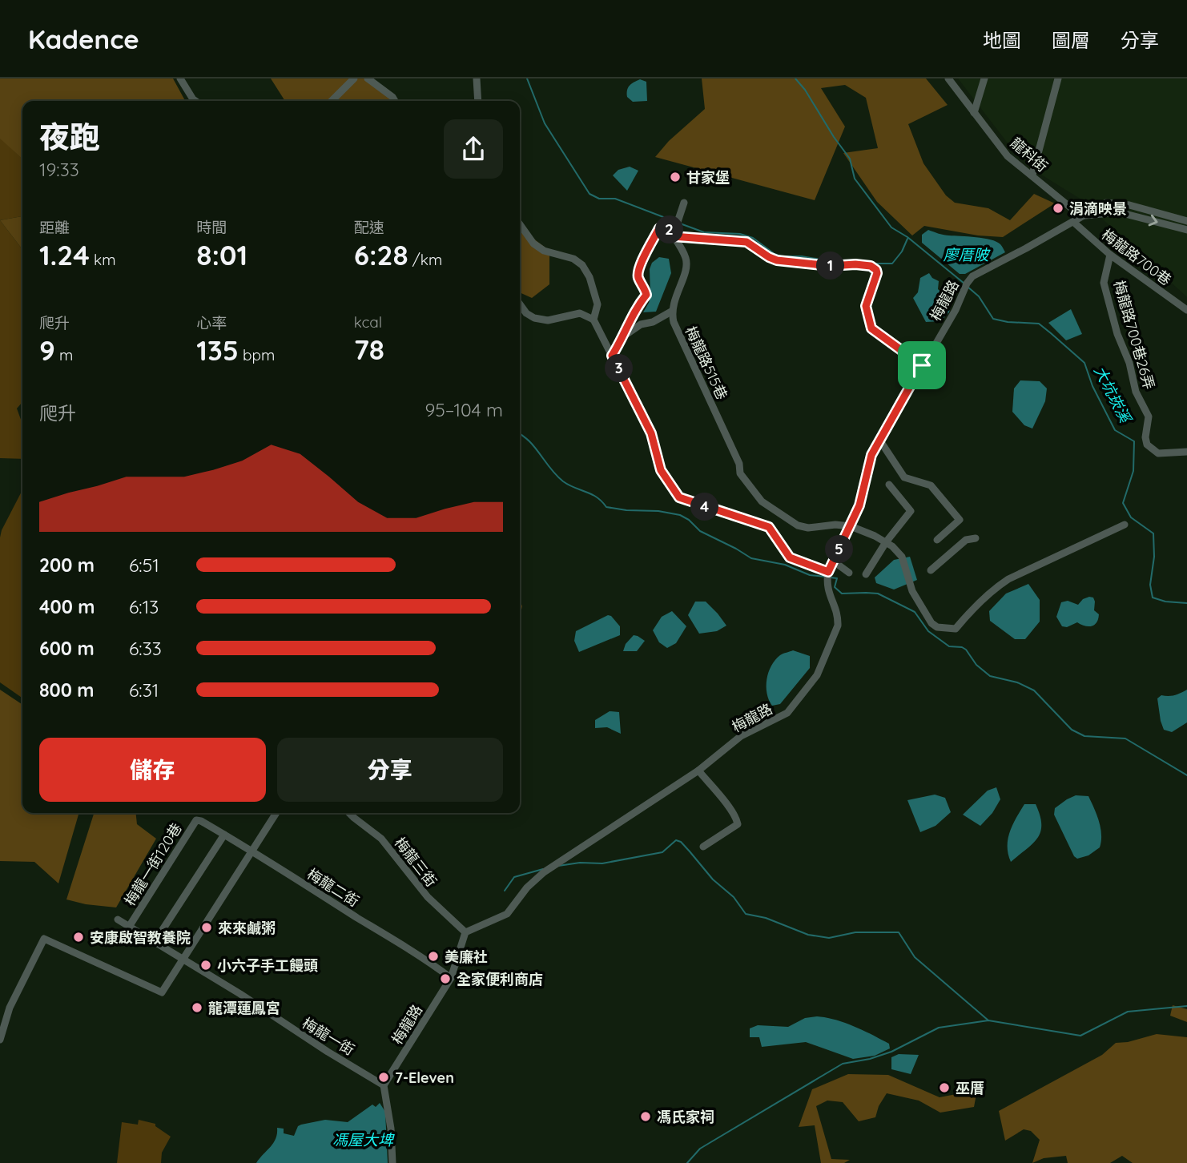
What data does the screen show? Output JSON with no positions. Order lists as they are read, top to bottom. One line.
{"streets":{"street":["龍科街","梅龍路700巷","梅龍路","梅龍路700巷26弄","梅龍路515巷","梅龍三街","梅龍一街120巷","梅龍二街","梅龍一街"]},"crossings":[["龍科街","梅龍路"],["梅龍路700巷","梅龍路"],["梅龍路700巷","梅龍路700巷26弄"],["梅龍路","梅龍路515巷"],["梅龍路","梅龍三街"],["梅龍路","梅龍二街"],["梅龍路","梅龍一街"],["梅龍一街120巷","梅龍二街"],["梅龍一街120巷","梅龍一街"]],"water":["廖厝陂","大坑崁溪","馮屋大埤"],"places":["甘家堡","涓滴映景","來來鹹粥","安康啟智教養院","美廉社","小六子手工饅頭","全家便利商店","龍潭蓮鳳宮","7-Eleven","巫厝","馮氏家祠"],"page":{"header":"Kadence","nav":["地圖","圖層","分享"],"heading":["夜跑","19:33"],"stats":[["距離","1.24 km"],["時間","8:01"],["配速","6:28 /km"],["爬升","9 m"],["心率","135 bpm"],["kcal","78"]],"pins":["2","1","3","4","5"],"chart":["爬升","95–104 m"],"list":[{"name":"200 m","note":"6:51"},{"name":"400 m","note":"6:13"},{"name":"600 m","note":"6:33"},{"name":"800 m","note":"6:31"}],"buttons":["儲存","分享"]}}
